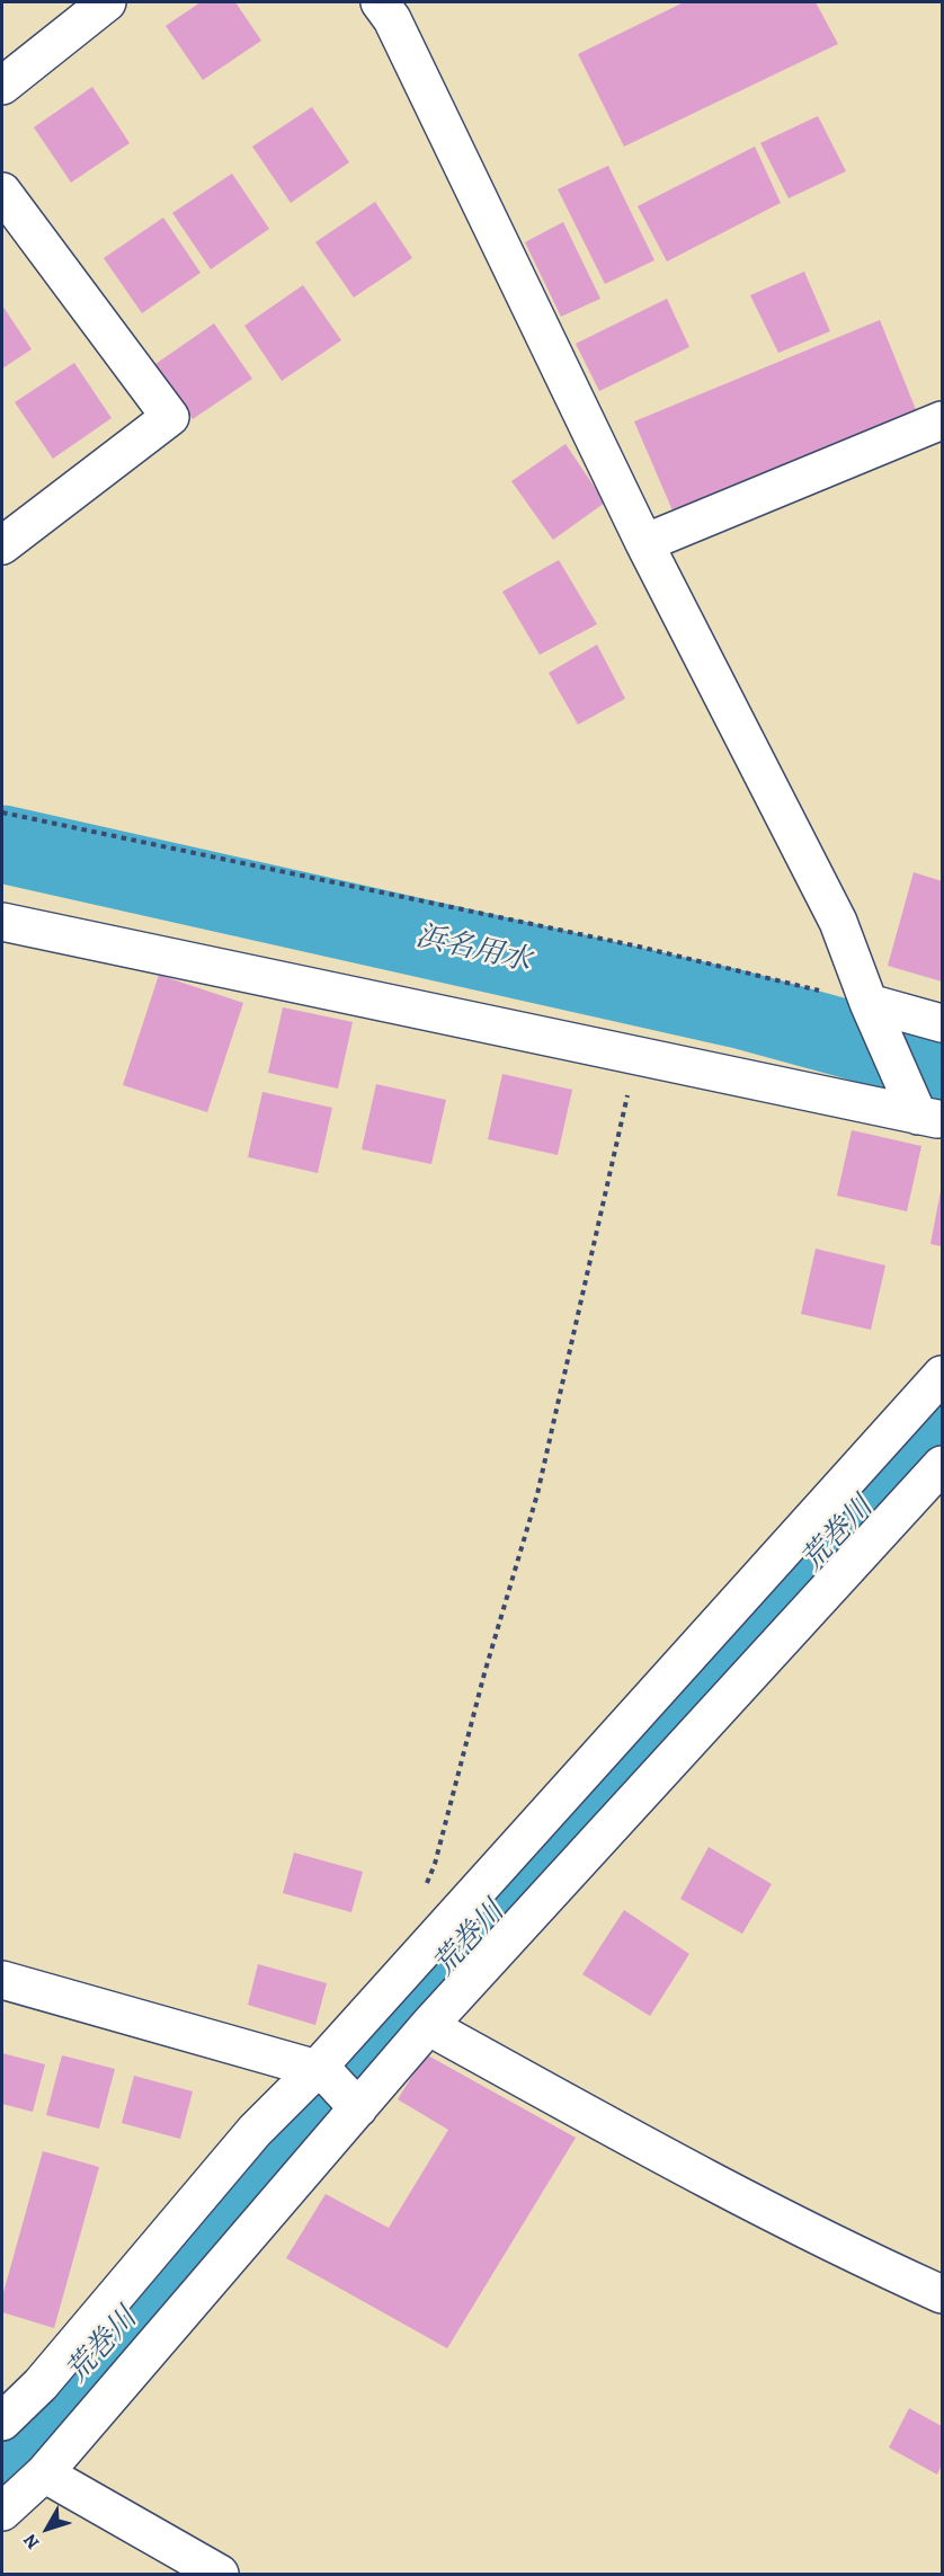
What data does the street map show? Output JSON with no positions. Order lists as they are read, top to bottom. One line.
{"water":["浜名用水","荒巻川"],"north":"bottom left"}
